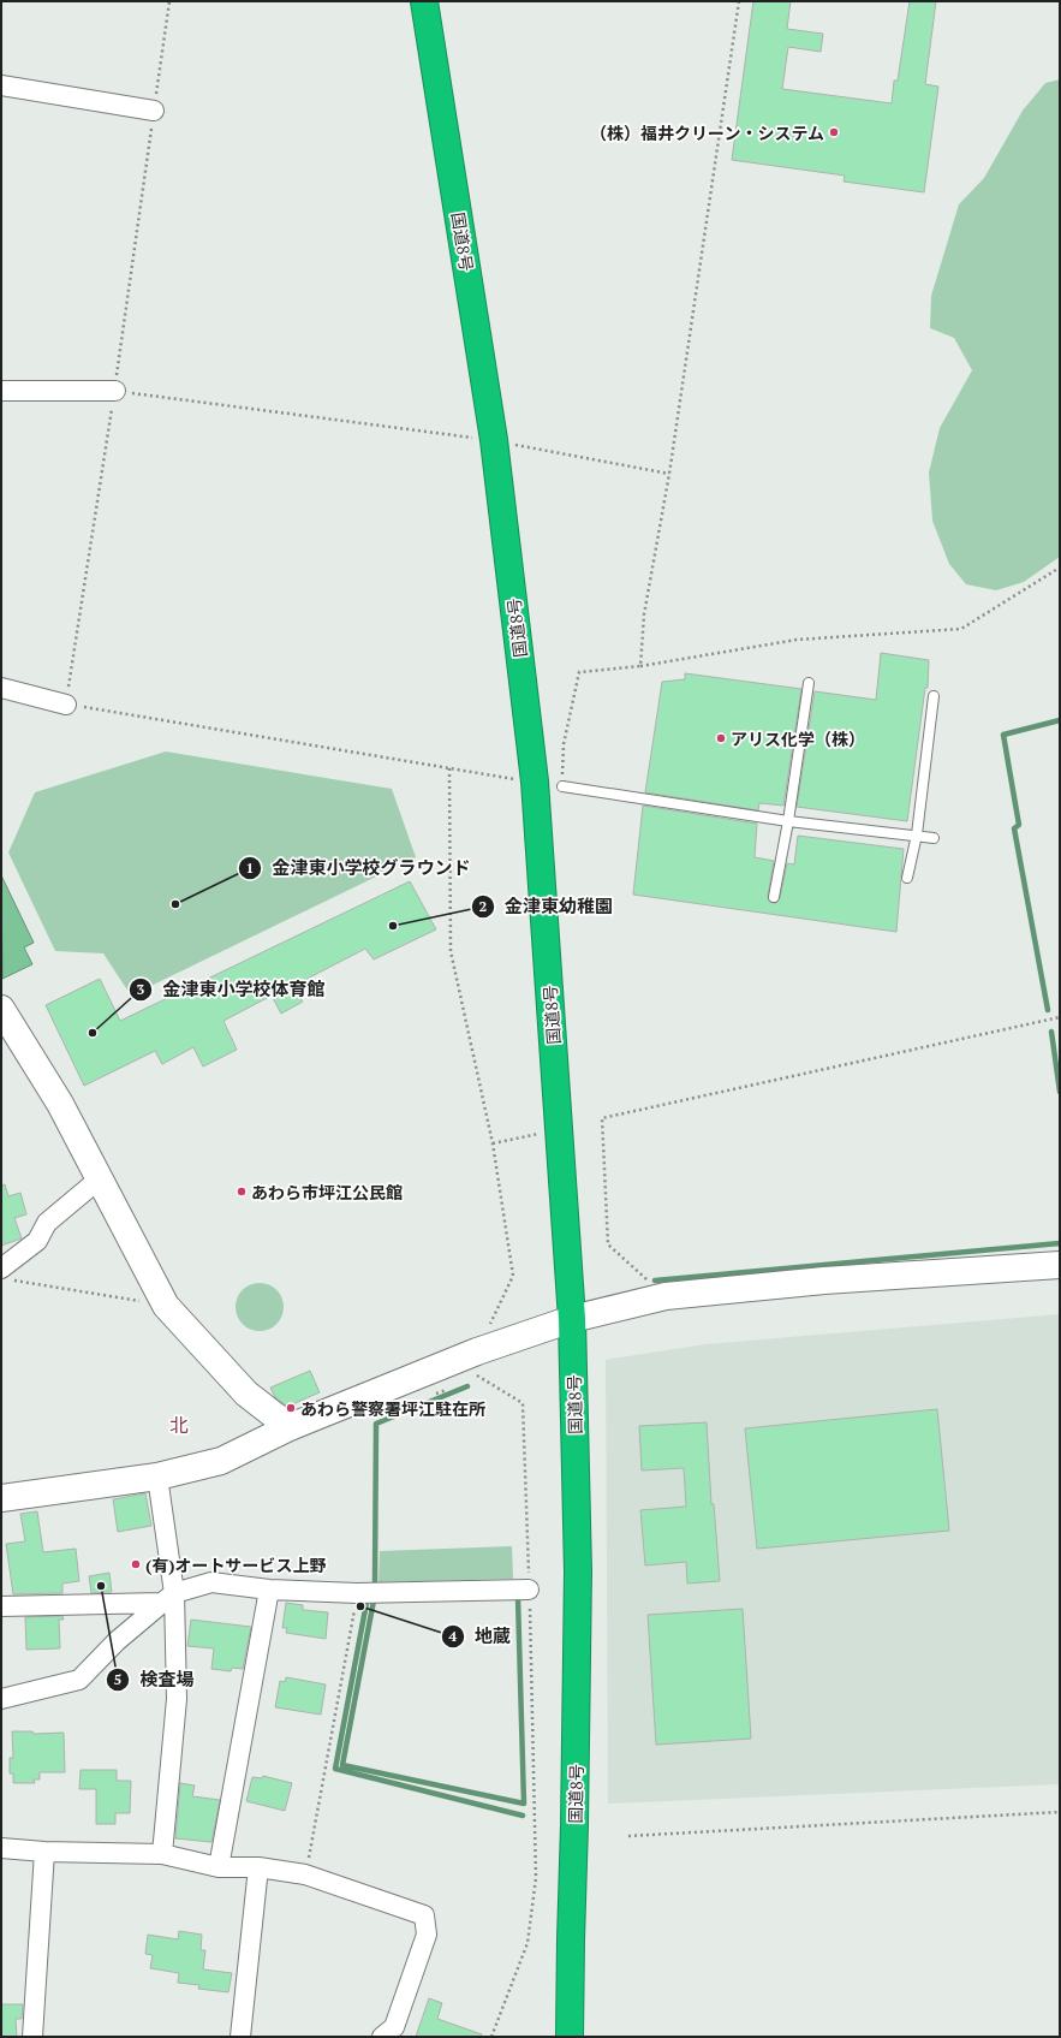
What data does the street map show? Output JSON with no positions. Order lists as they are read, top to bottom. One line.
{"streets":{"highway":["国道8号"]},"districts":["北"],"places":["（株）福井クリーン・システム","アリス化学（株）","金津東小学校グラウンド","金津東幼稚園","金津東小学校体育館","あわら市坪江公民館","あわら警察署坪江駐在所","(有)オートサービス上野","検査場","地蔵"]}
